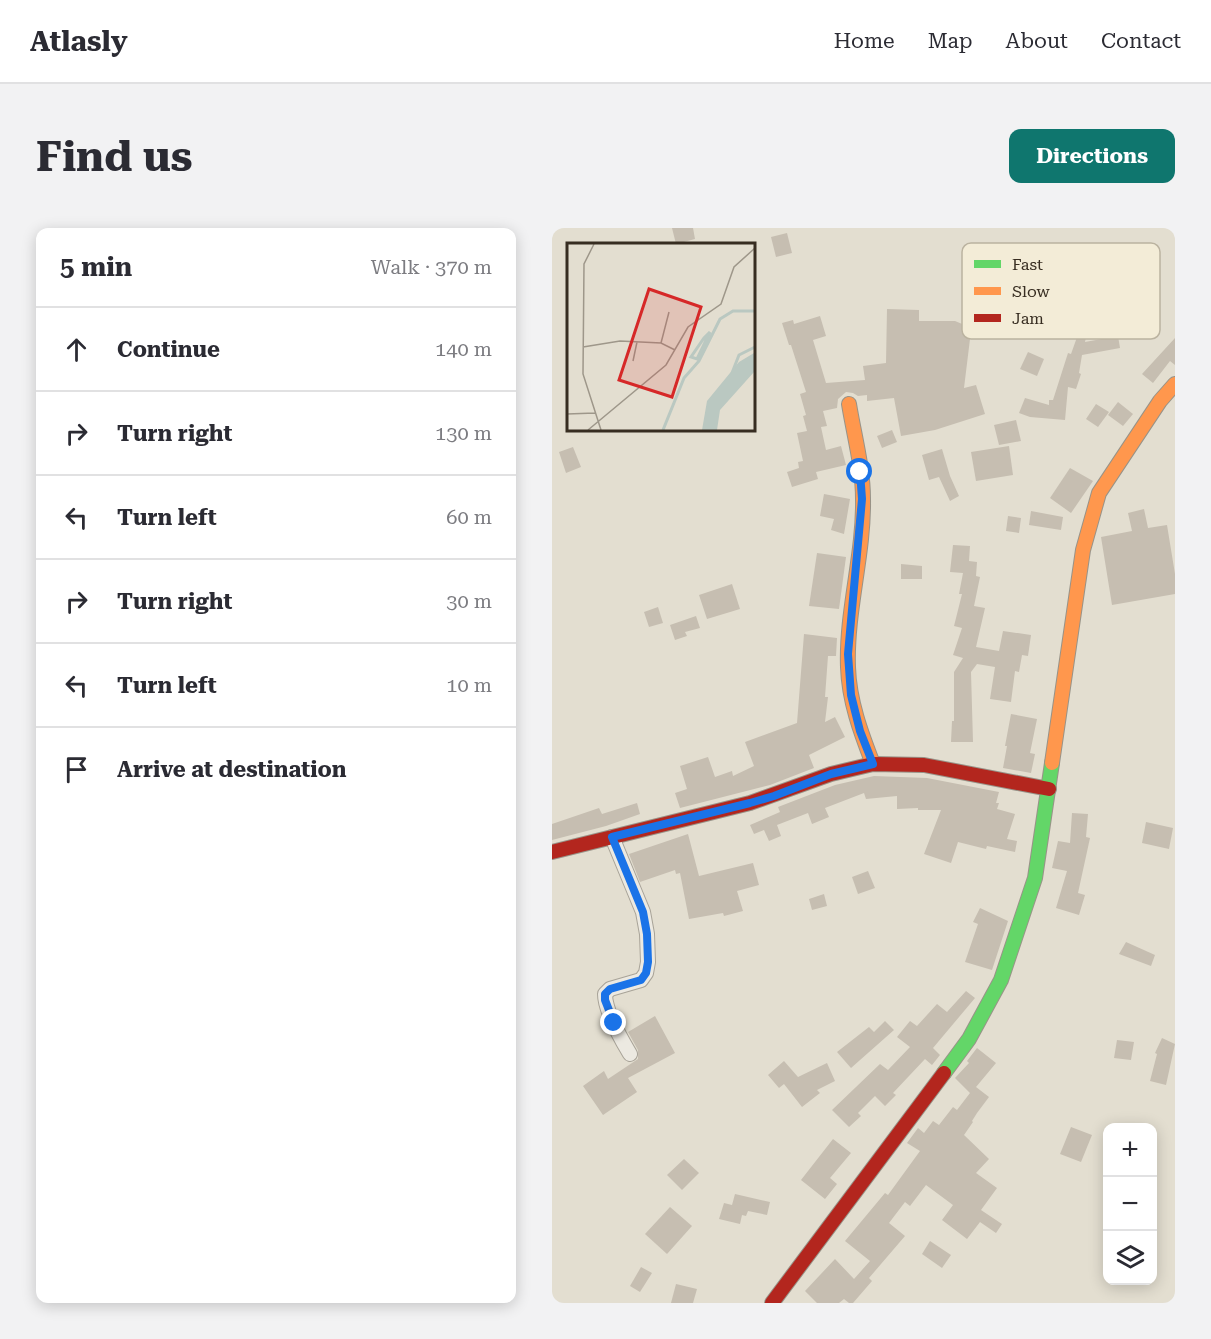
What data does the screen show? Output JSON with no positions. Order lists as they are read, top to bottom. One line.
{"legend":["Fast","Slow","Jam"],"page":{"header":"Atlasly","nav":["Home","Map","About","Contact"],"buttons":"Directions","title":"Find us","heading":["5 min","Walk · 370 m"],"list":[["Continue","140 m"],["Turn right","130 m"],["Turn left","60 m"],["Turn right","30 m"],["Turn left","10 m"],"Arrive at destination"],"map_buttons":["+","−"]}}
